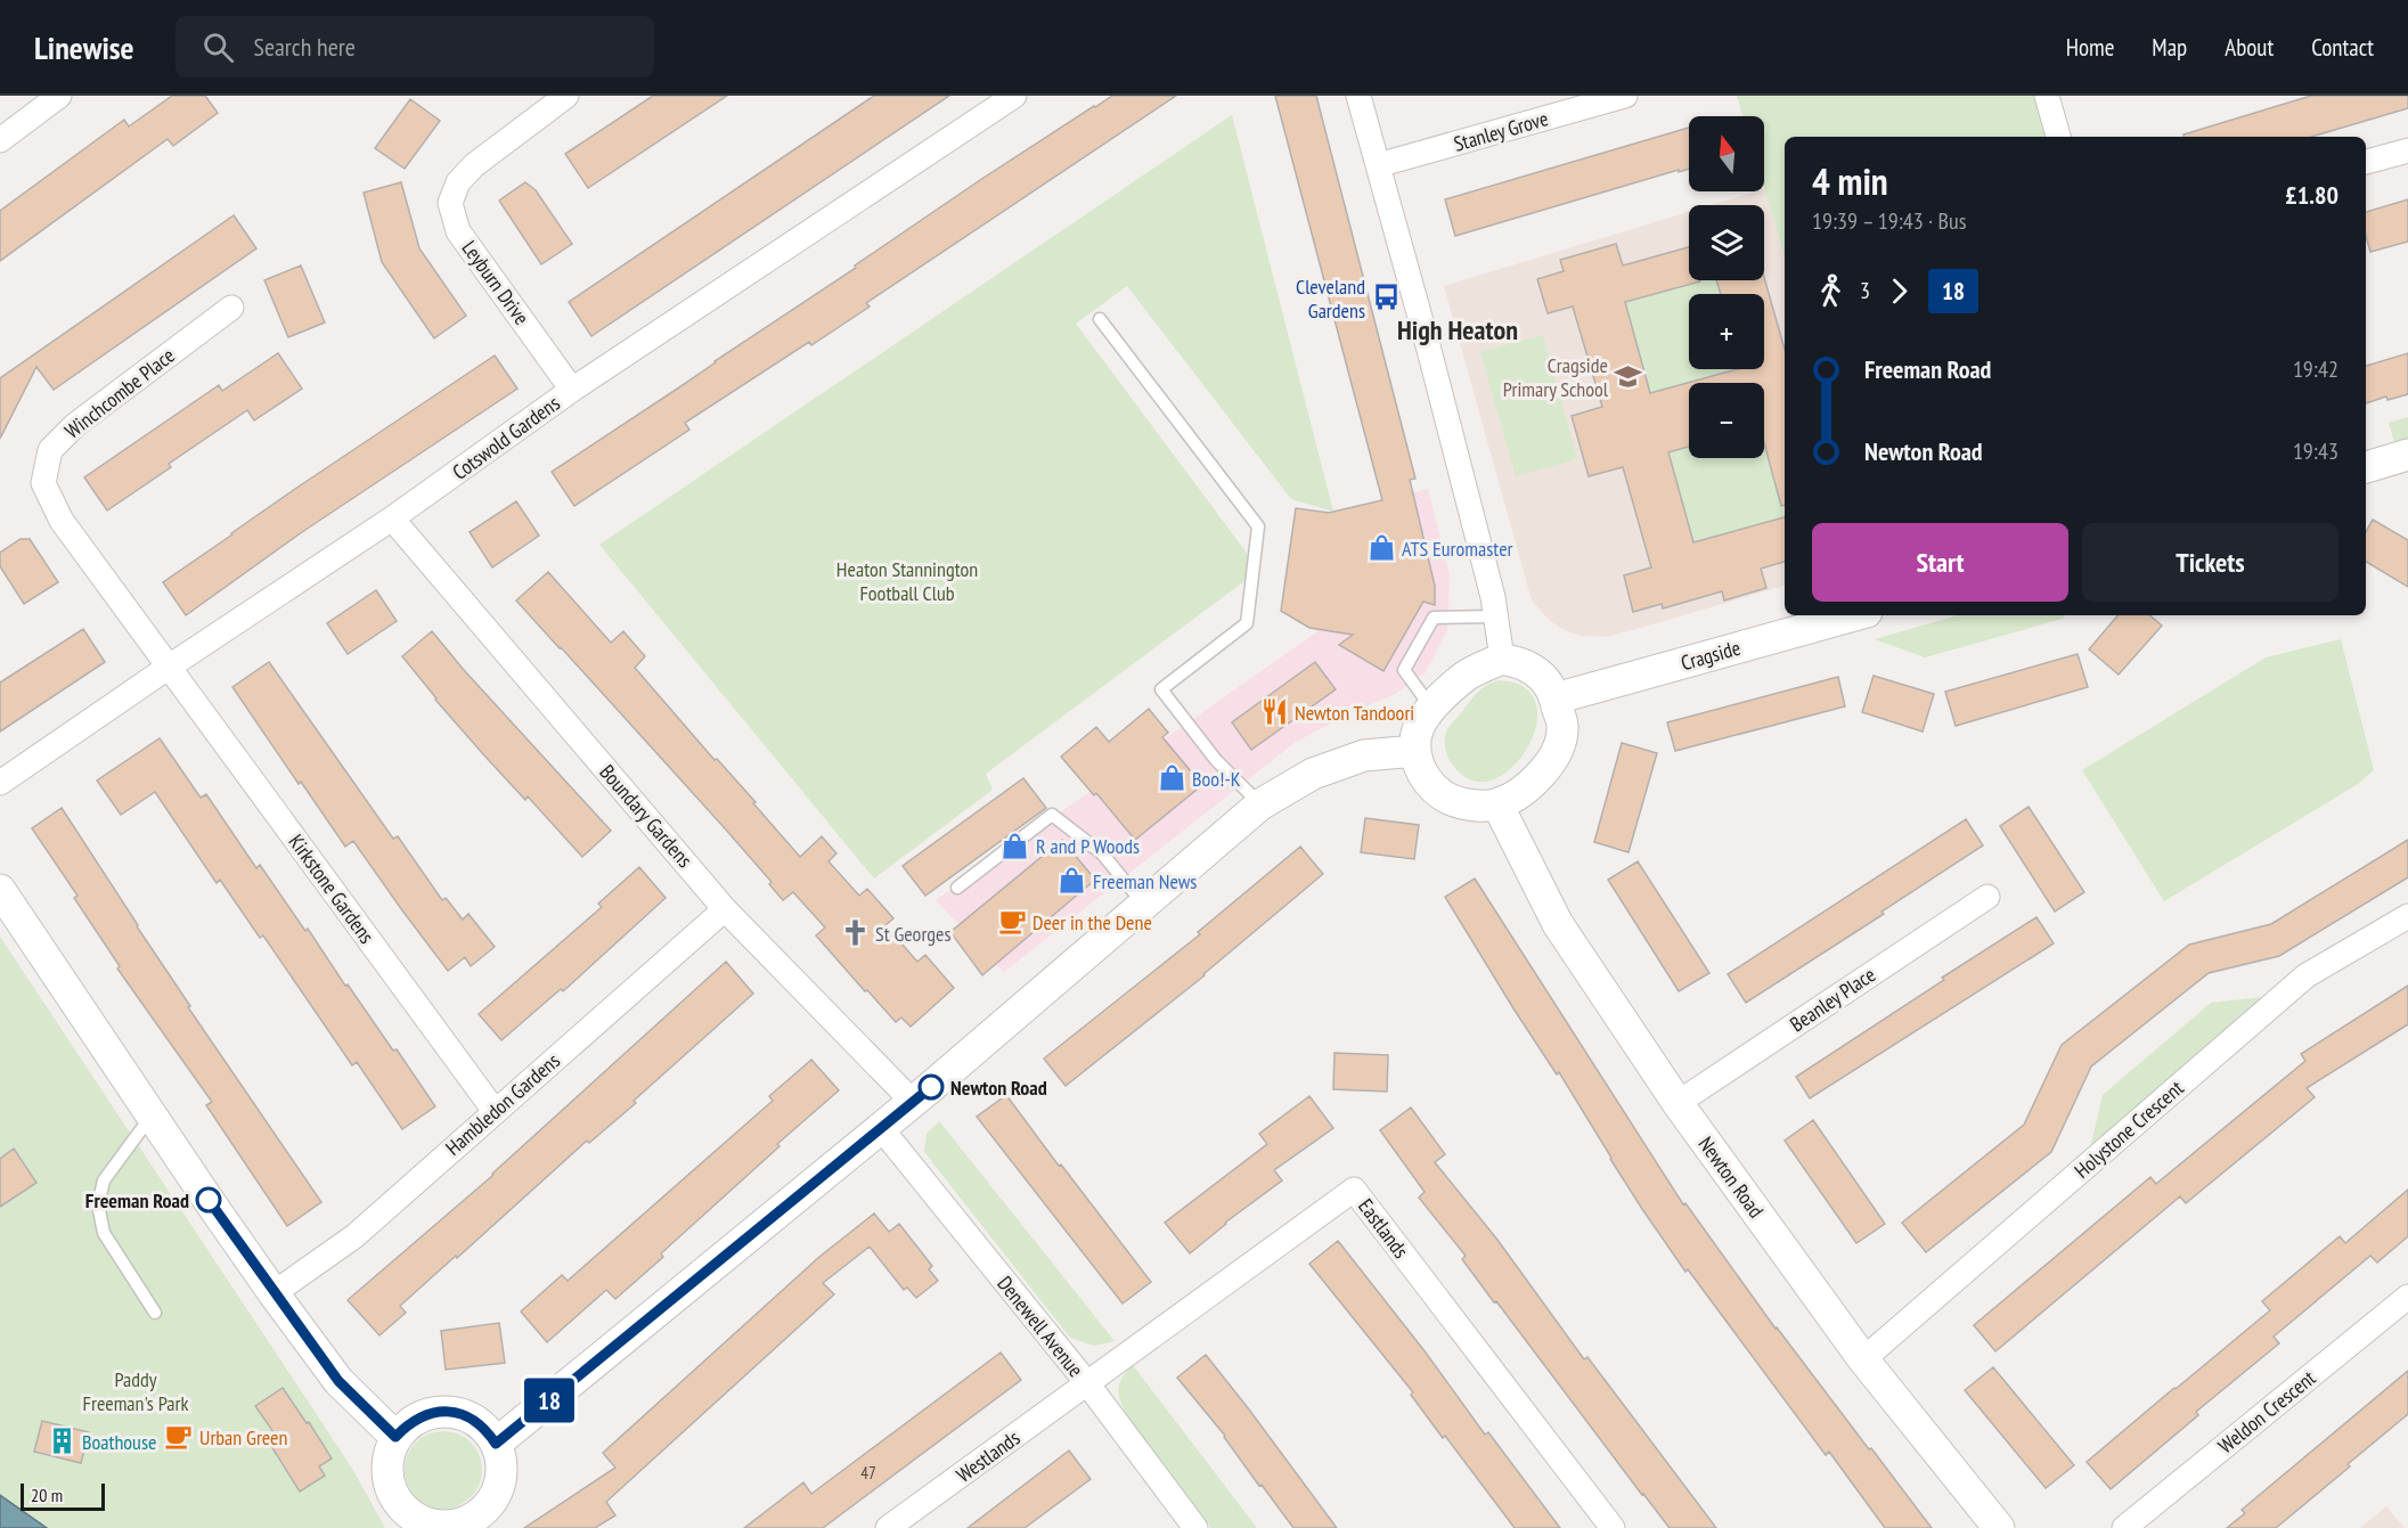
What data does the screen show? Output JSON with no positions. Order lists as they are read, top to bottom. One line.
{"streets":{"street":["Stanley Grove","Leyburn Drive","Winchcombe Place","Cotswold Gardens","Cragside","Boundary Gardens","Kirkstone Gardens","Beanley Place","Hambledon Gardens","Holystone Crescent","Newton Road","Eastlands","Denewell Avenue","Weldon Crescent","Westlands"]},"crossings":[["Leyburn Drive","Cotswold Gardens"],["Winchcombe Place","Cotswold Gardens"],["Winchcombe Place","Kirkstone Gardens"],["Cotswold Gardens","Boundary Gardens"],["Cotswold Gardens","Kirkstone Gardens"],["Cragside","Newton Road"],["Boundary Gardens","Hambledon Gardens"],["Kirkstone Gardens","Hambledon Gardens"],["Beanley Place","Newton Road"],["Holystone Crescent","Newton Road"],["Eastlands","Denewell Avenue"],["Eastlands","Westlands"],["Denewell Avenue","Westlands"]],"districts":["High Heaton"],"parks":["Heaton Stannington Football Club","Paddy Freeman's Park"],"places":{"bus stop":["Cleveland Gardens"],"school or university":["Cragside Primary School"],"shop":["ATS Euromaster","Boo!-K","R and P Woods","Freeman News"],"restaurant":["Newton Tandoori"],"cafe":["Deer in the Dene","Urban Green"],"church":["St Georges"],"other":["Newton Road","Freeman Road"],"building":["Boathouse"]},"lines":["bus line 18"],"house_numbers":["47"],"scale_bar":"20 m","north":"top","page":{"header":"Linewise","search":"Search here","nav":["Home","Map","About","Contact"],"on_map":"18","map_buttons":["+","−"],"heading":["4 min","19:39 – 19:43 · Bus","£1.80"],"legs":["3","18"],"list":[{"name":"Freeman Road","value":"19:42"},{"name":"Newton Road","value":"19:43"}],"buttons":["Start","Tickets"],"scale":"20 m"}}
